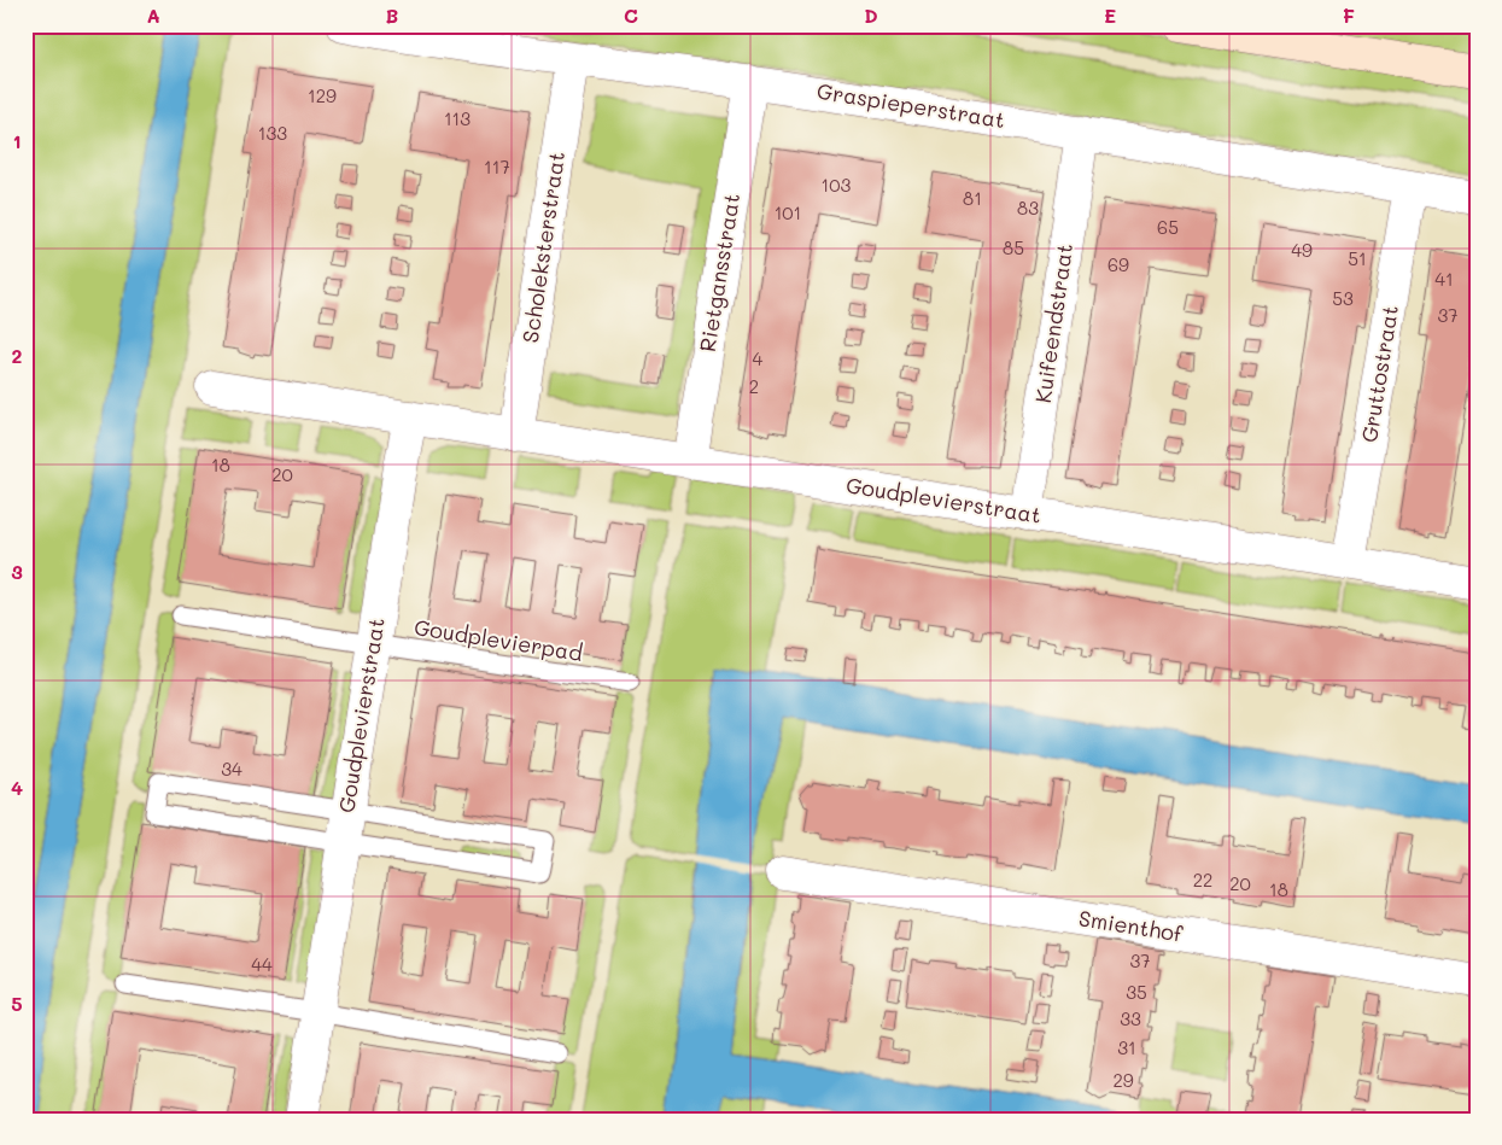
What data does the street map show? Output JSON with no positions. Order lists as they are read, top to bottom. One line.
{"streets":{"street":["Graspieperstraat","Scholeksterstraat","Rietgansstraat","Kuifeendstraat","Gruttostraat","Goudplevierstraat","Smienthof"],"lane":["Goudplevierpad"]},"crossings":[["Graspieperstraat","Scholeksterstraat"],["Graspieperstraat","Rietgansstraat"],["Graspieperstraat","Kuifeendstraat"],["Graspieperstraat","Gruttostraat"],["Scholeksterstraat","Goudplevierstraat"],["Rietgansstraat","Goudplevierstraat"],["Kuifeendstraat","Goudplevierstraat"],["Gruttostraat","Goudplevierstraat"],["Goudplevierstraat","Goudplevierpad"]],"house_numbers":["129","113","133","117","103","81","83","101","65","85","49","51","69","41","53","37","4","2","18","20","34","22","20","18","37","44","35","33","31","29"],"grid":{"columns":["A","B","C","D","E","F"],"rows":["1","2","3","4","5"]}}
